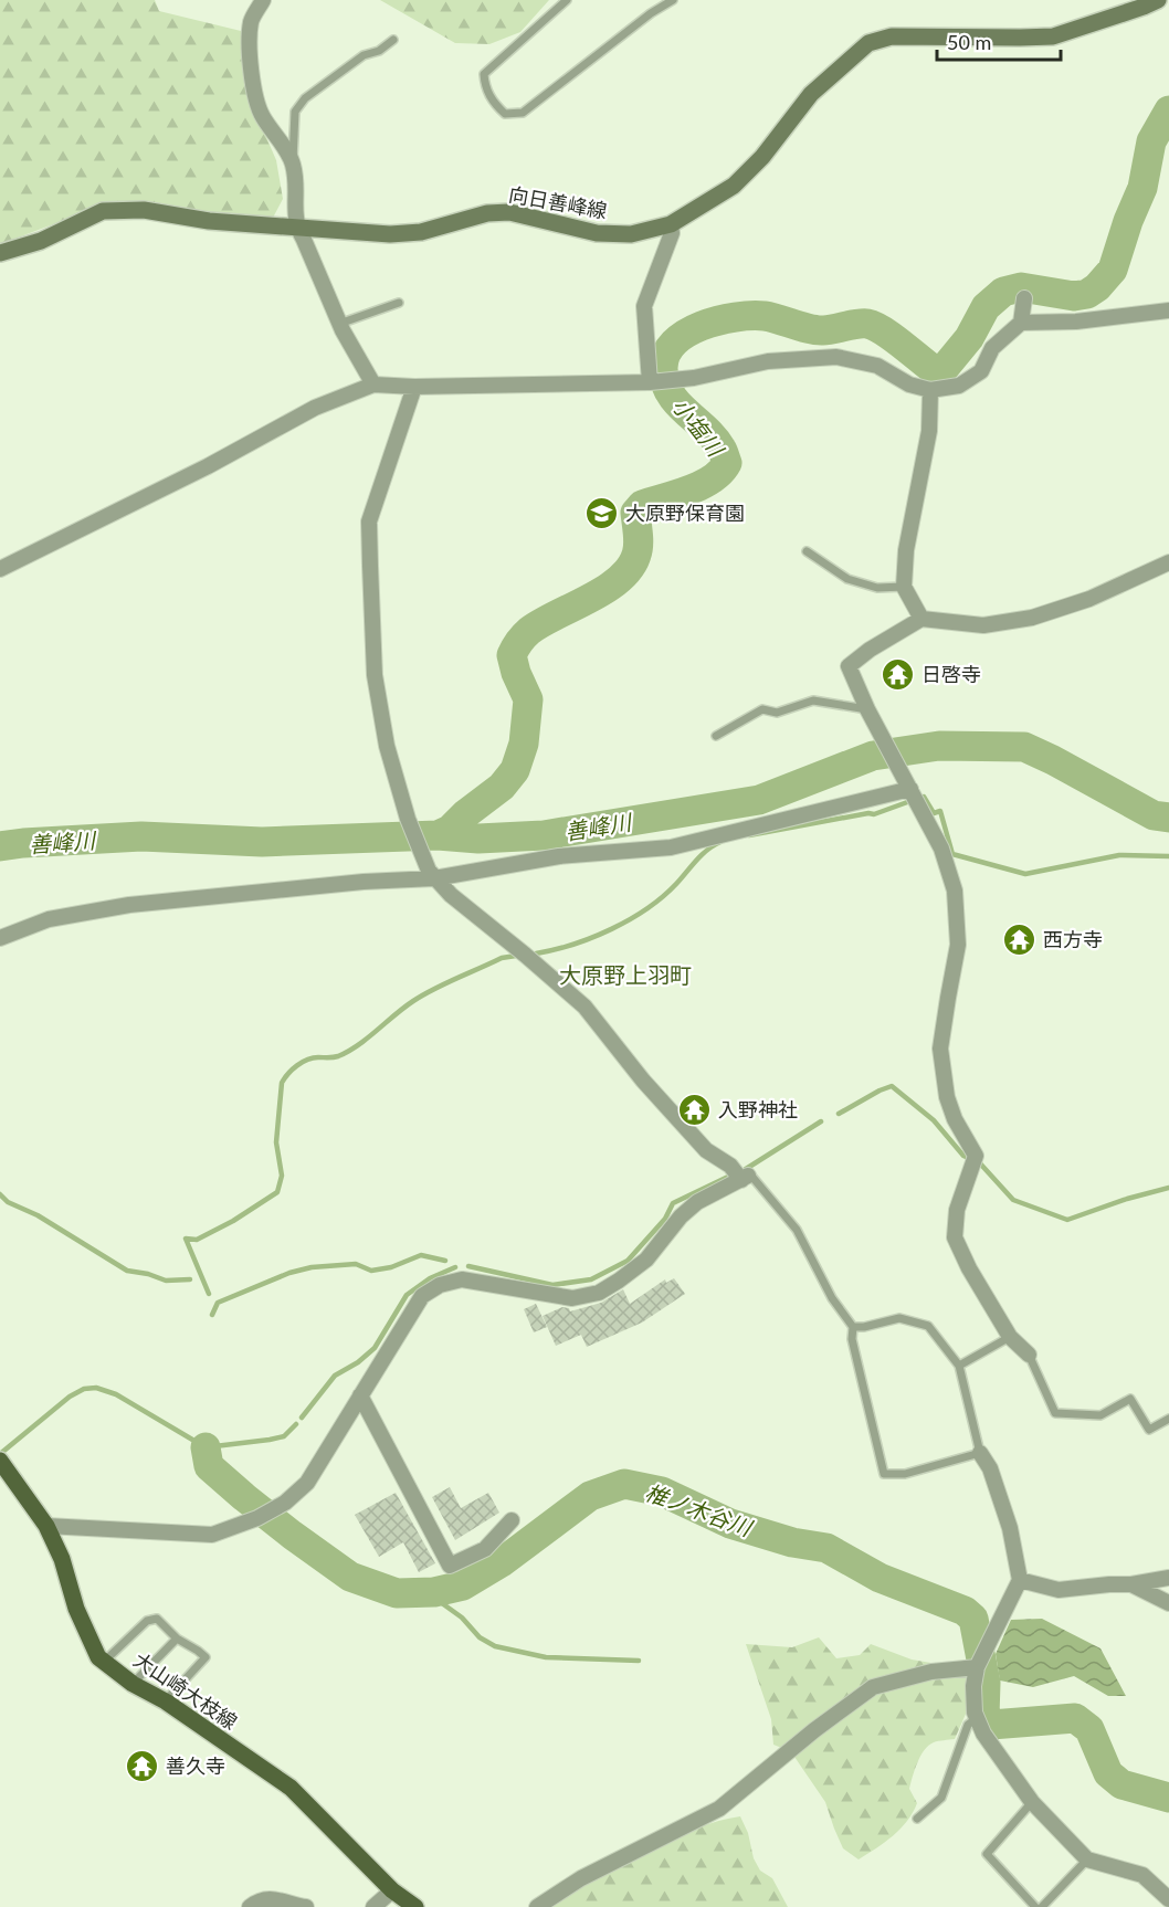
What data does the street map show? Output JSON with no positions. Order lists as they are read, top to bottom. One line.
{"streets":{"main road":["向日善峰線","大山崎大枝線"]},"districts":["大原野上羽町"],"water":["小塩川","善峰川","椎ノ木谷川"],"places":{"school or university":["大原野保育園"],"temple":["日啓寺","西方寺","入野神社","善久寺"]},"scale_bar":"50 m"}
